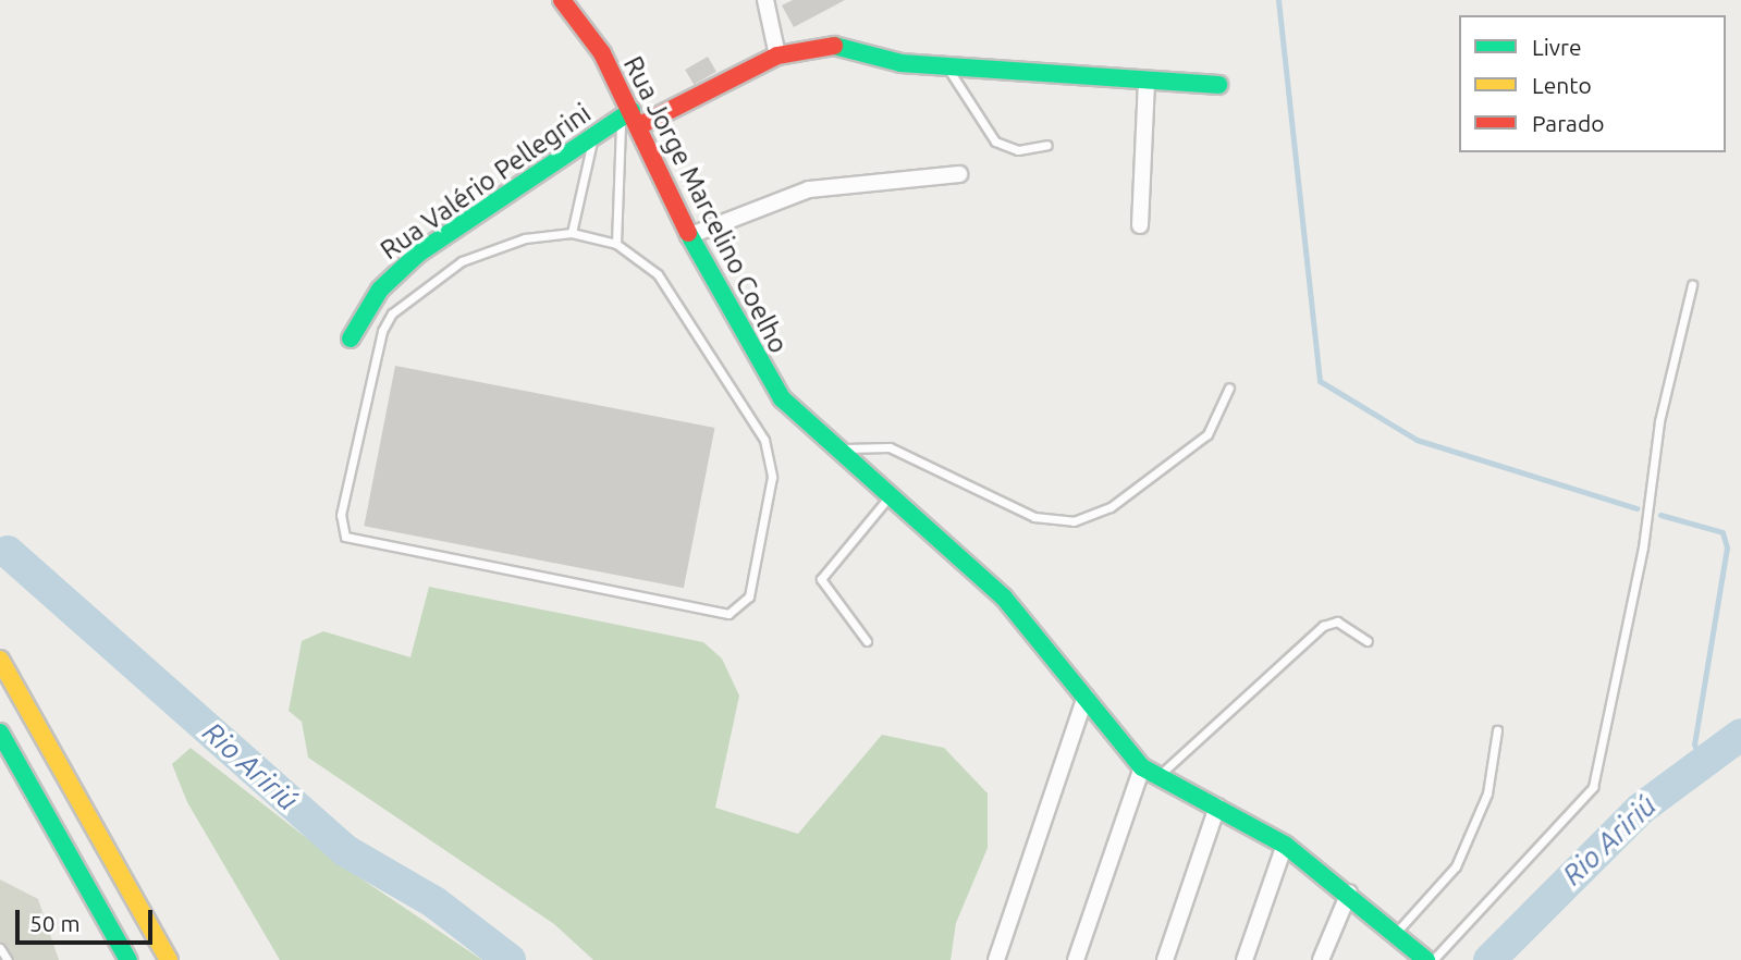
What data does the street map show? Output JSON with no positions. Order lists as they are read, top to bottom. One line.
{"streets":{"main road":["Rua Valério Pellegrini","Rua Jorge Marcelino Coelho"]},"crossings":[["Rua Valério Pellegrini","Rua Jorge Marcelino Coelho"]],"water":["Rio Aririú"],"legend":["Livre","Lento","Parado"],"scale_bar":"50 m"}
